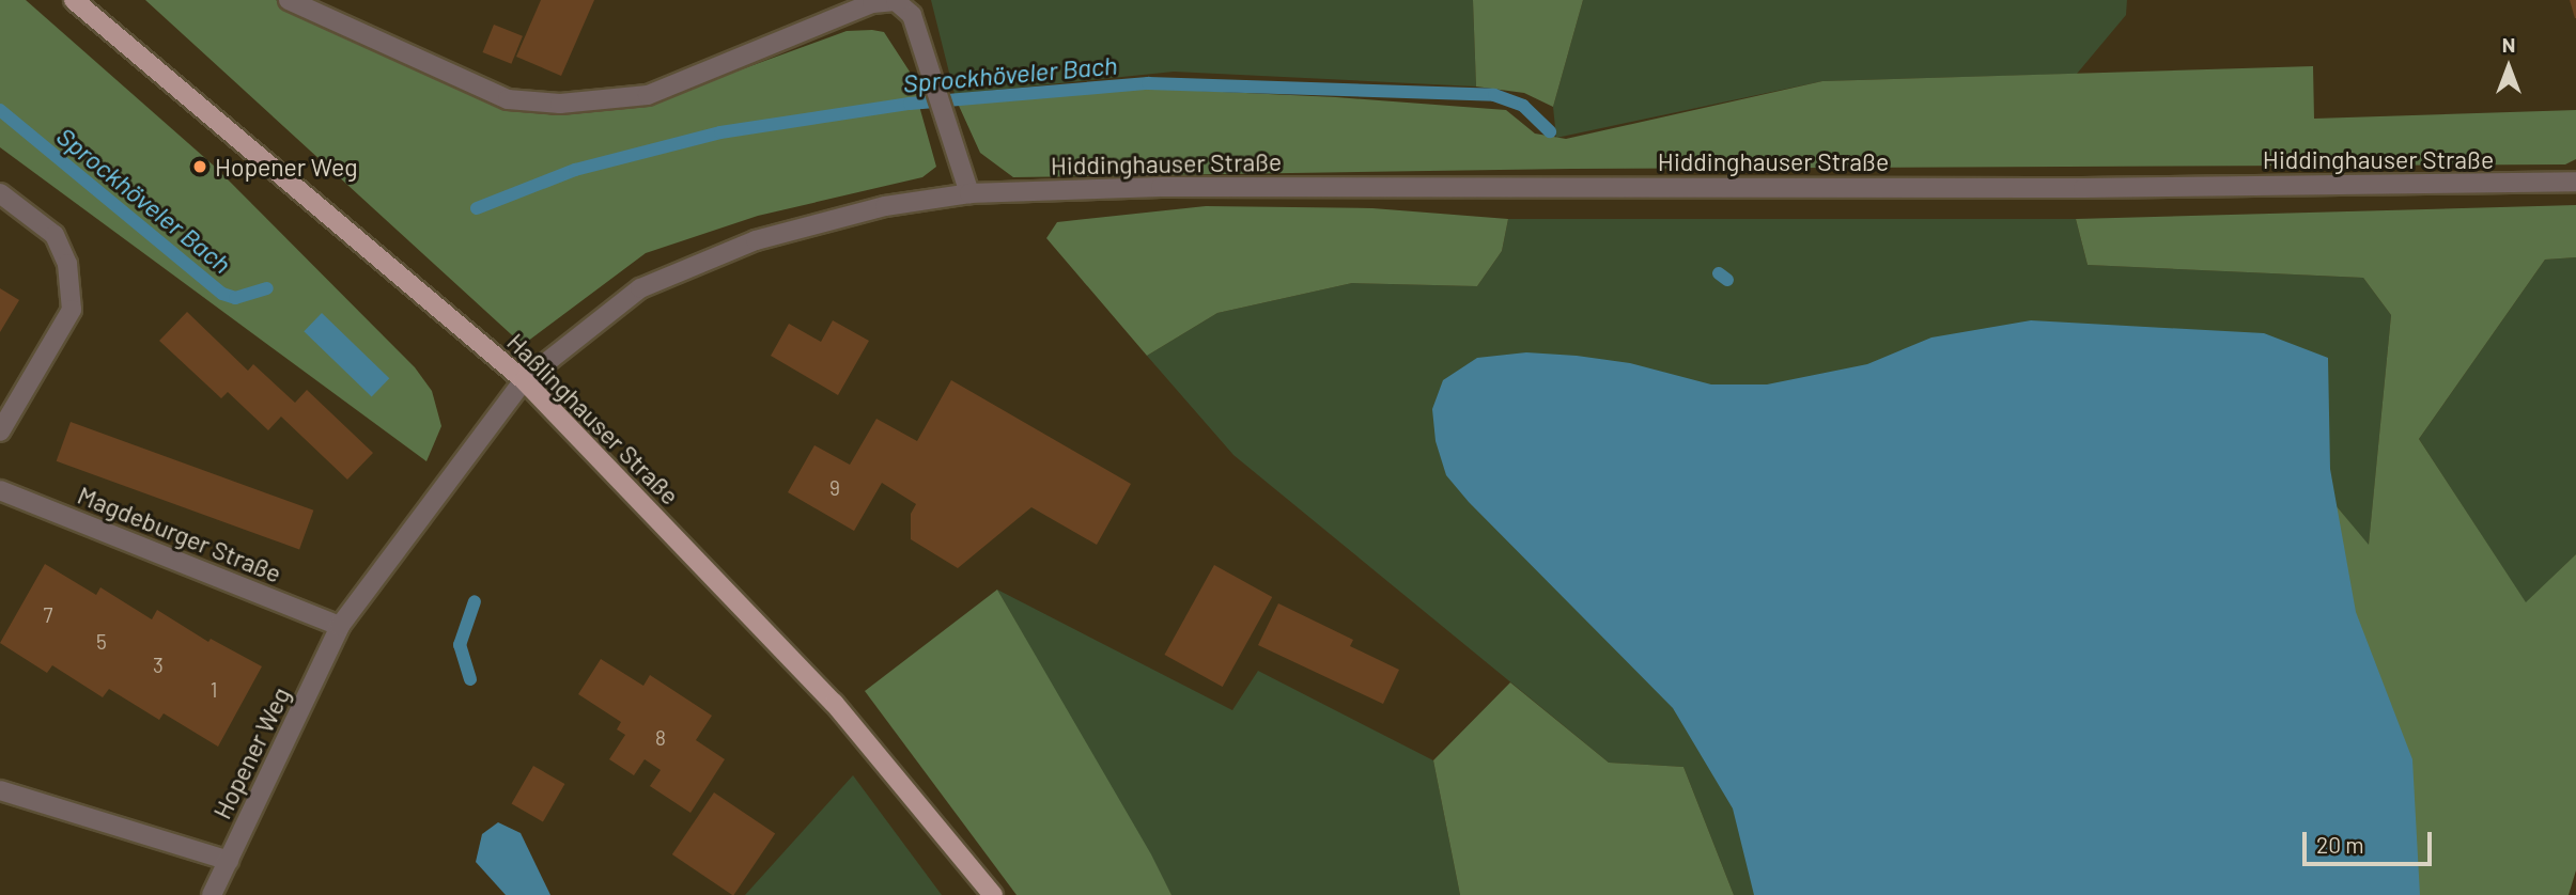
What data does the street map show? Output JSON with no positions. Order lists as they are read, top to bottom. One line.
{"streets":{"main road":["Haßlinghauser Straße"],"street":["Hiddinghauser Straße","Magdeburger Straße","Hopener Weg"]},"crossings":[["Hiddinghauser Straße","Haßlinghauser Straße"],["Hiddinghauser Straße","Hopener Weg"],["Haßlinghauser Straße","Hopener Weg"],["Magdeburger Straße","Hopener Weg"]],"water":["Sprockhöveler Bach"],"places":["Hopener Weg"],"house_numbers":["9","7","5","3","1","8"],"scale_bar":"20 m","north":"top"}
